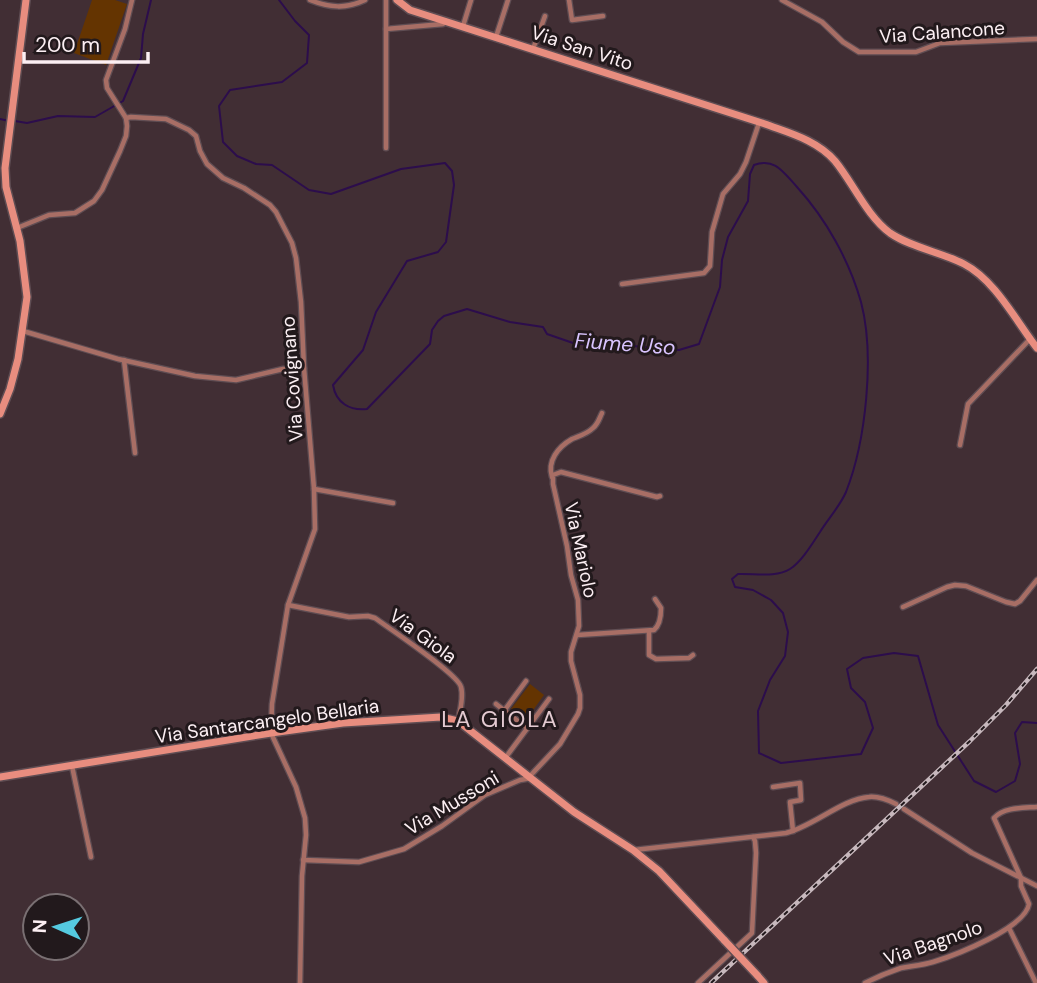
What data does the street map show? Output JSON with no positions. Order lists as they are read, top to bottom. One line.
{"streets":{"street":["Via Calancone","Via San Vito","Via Covignano","Via Mariolo","Via Giola","Via Santarcangelo Bellaria","Via Mussoni","Via Bagnolo"]},"crossings":[["Via Covignano","Via Giola"],["Via Covignano","Via Santarcangelo Bellaria"],["Via Mariolo","Via Mussoni"],["Via Giola","Via Santarcangelo Bellaria"]],"districts":["LA GIOLA"],"water":["Fiume Uso"],"scale_bar":"200 m","north":"left"}
